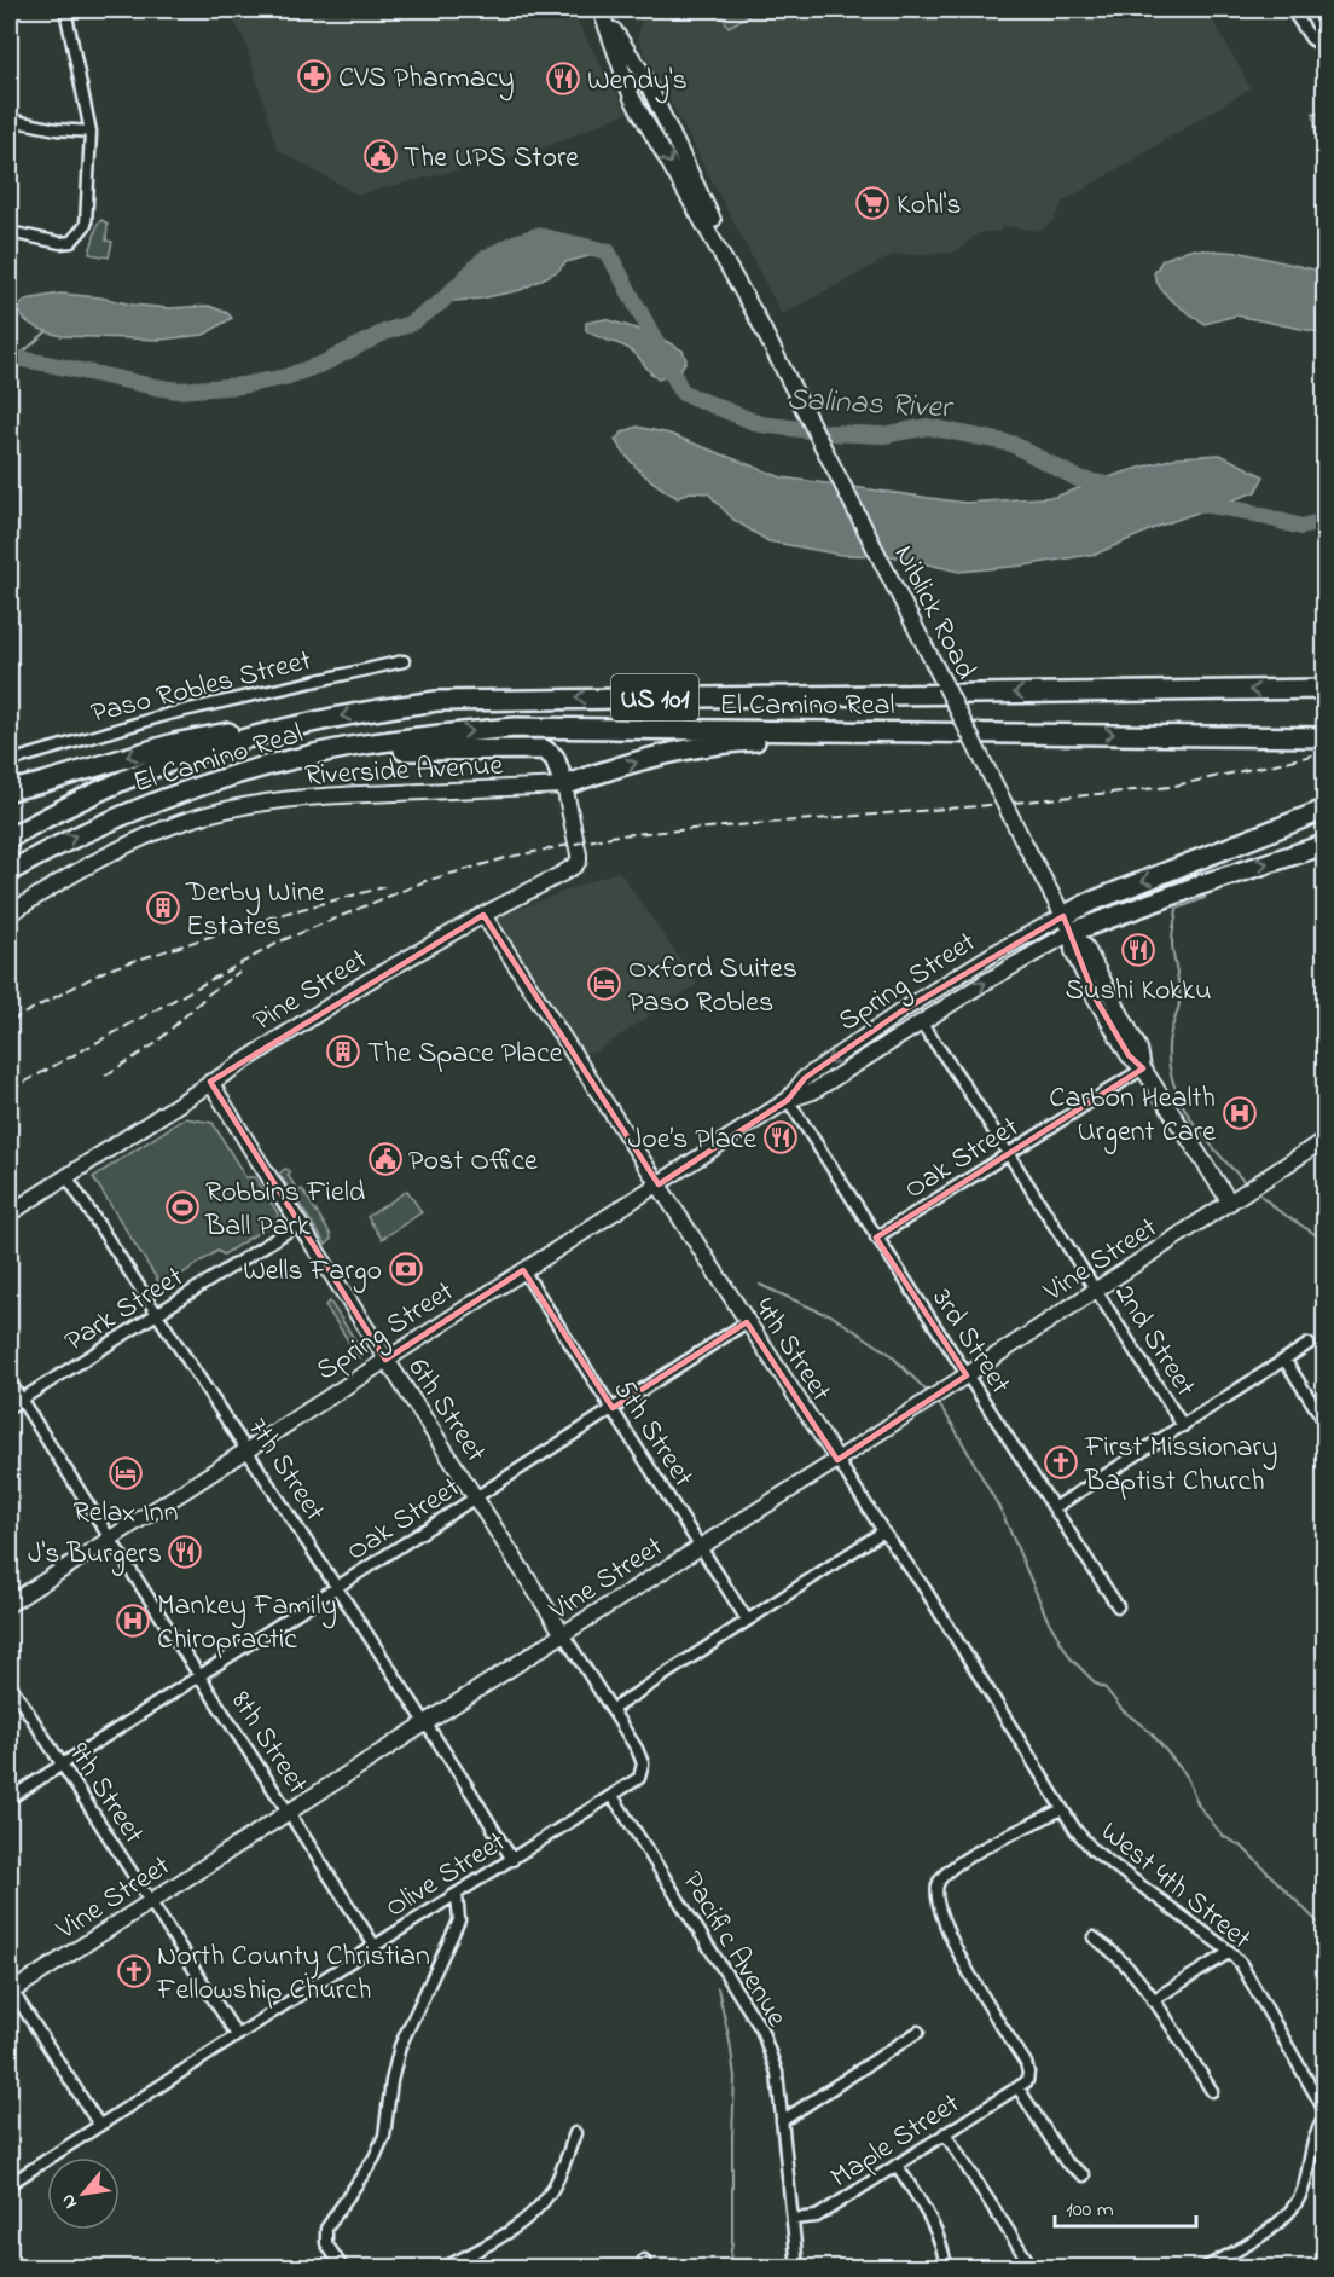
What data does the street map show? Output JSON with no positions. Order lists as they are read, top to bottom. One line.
{"streets":{"highway":["US 101","El Camino Real"],"street":["Niblick Road","Paso Robles Street","Riverside Avenue","Spring Street","Pine Street","Oak Street","Vine Street","Park Street","2nd Street","3rd Street","4th Street","6th Street","5th Street","7th Street","8th Street","9th Street","Olive Street","West 4th Street","Pacific Avenue","Maple Street"]},"crossings":[["Niblick Road","Spring Street"],["Niblick Road","Oak Street"],["Niblick Road","Vine Street"],["Riverside Avenue","Pine Street"],["Spring Street","2nd Street"],["Spring Street","3rd Street"],["Spring Street","4th Street"],["Spring Street","6th Street"],["Spring Street","5th Street"],["Spring Street","7th Street"],["Spring Street","8th Street"],["Pine Street","4th Street"],["Pine Street","6th Street"],["Pine Street","7th Street"],["Oak Street","2nd Street"],["Oak Street","3rd Street"],["Oak Street","4th Street"],["Oak Street","6th Street"],["Oak Street","5th Street"],["Oak Street","7th Street"],["Oak Street","8th Street"],["Oak Street","9th Street"],["Vine Street","2nd Street"],["Vine Street","3rd Street"],["Vine Street","4th Street"],["Vine Street","6th Street"],["Vine Street","5th Street"],["Vine Street","7th Street"],["Vine Street","8th Street"],["Vine Street","9th Street"],["Park Street","6th Street"],["Park Street","7th Street"],["Park Street","8th Street"],["4th Street","West 4th Street"],["6th Street","Olive Street"],["7th Street","Olive Street"],["8th Street","Olive Street"],["9th Street","Olive Street"],["Olive Street","Pacific Avenue"],["Pacific Avenue","Maple Street"]],"water":["Salinas River"],"places":{"pharmacy":["CVS Pharmacy"],"restaurant":["Wendy's","Sushi Kokku","Joe’s Place","J's Burgers"],"public building":["The UPS Store","Post Office"],"supermarket":["Kohl's"],"building":["Derby Wine Estates","The Space Place"],"hotel":["Oxford Suites Paso Robles","Relax Inn"],"hospital":["Carbon Health Urgent Care","Mankey Family Chiropractic"],"sports":["Robbins Field Ball Park"],"bank":["Wells Fargo"],"church":["First Missionary Baptist Church","North County Christian Fellowship Church"]},"scale_bar":"100 m","north":"bottom left"}
